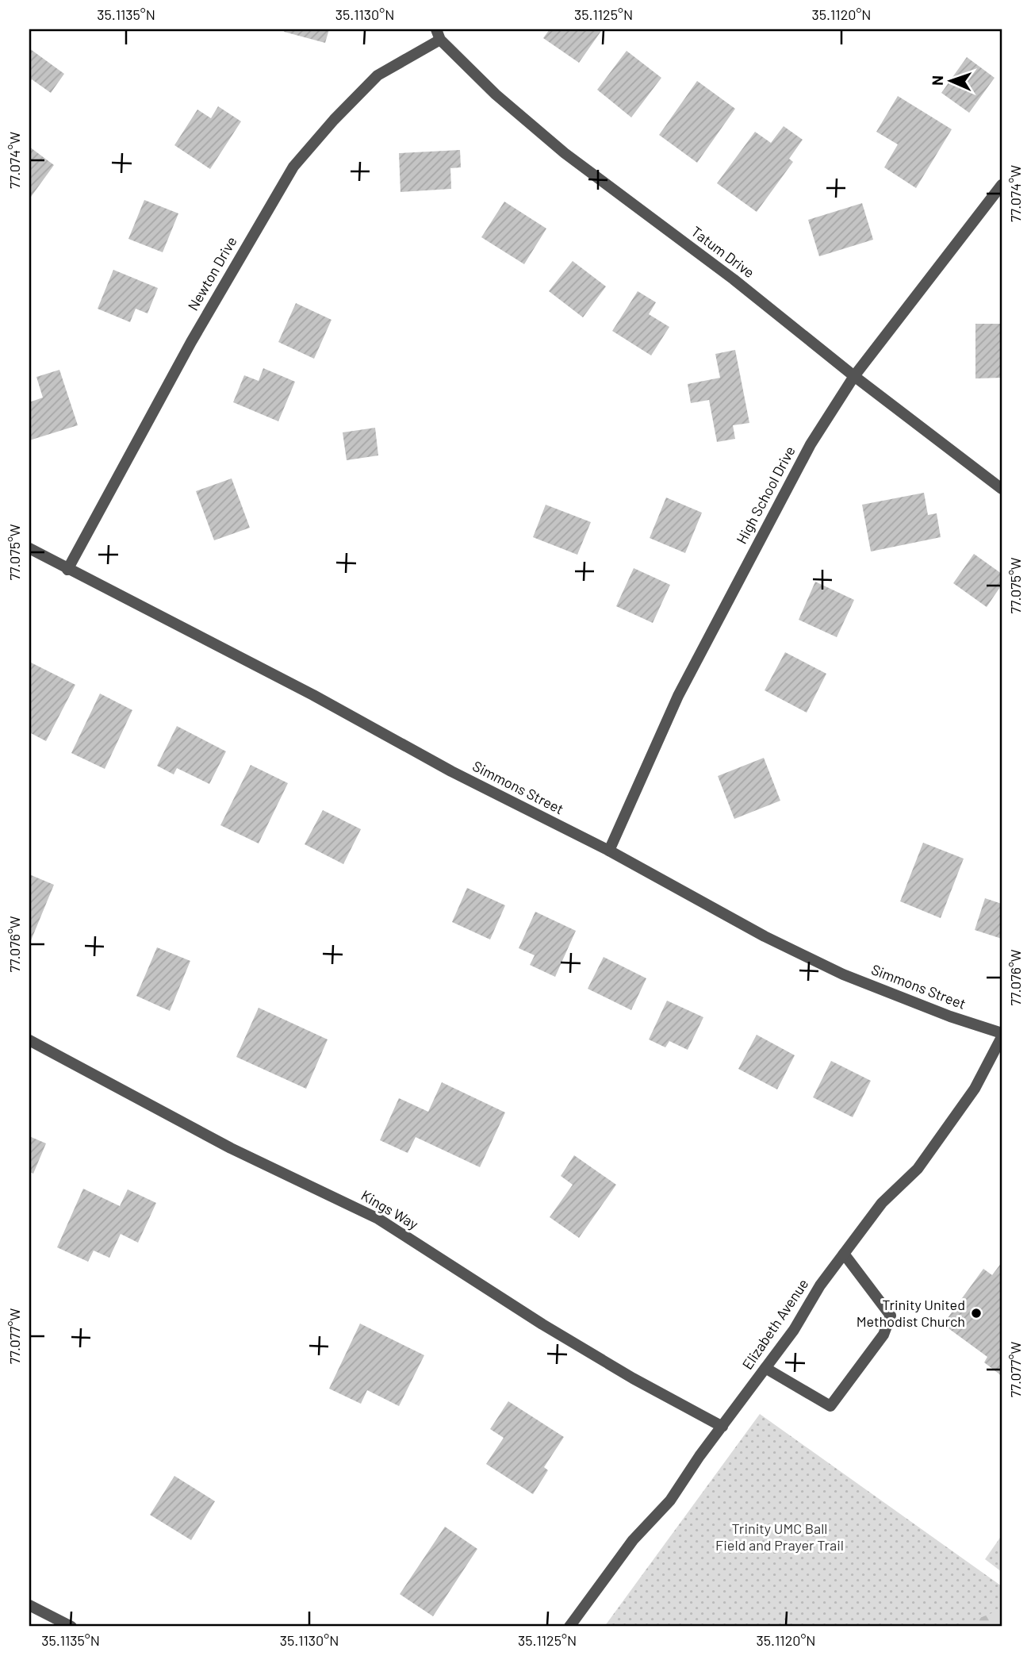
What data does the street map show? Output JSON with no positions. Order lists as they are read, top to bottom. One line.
{"streets":{"street":["Tatum Drive","Newton Drive","High School Drive","Simmons Street","Kings Way","Elizabeth Avenue"]},"crossings":[["Tatum Drive","Newton Drive"],["Tatum Drive","High School Drive"],["Newton Drive","Simmons Street"],["High School Drive","Simmons Street"],["Simmons Street","Elizabeth Avenue"],["Kings Way","Elizabeth Avenue"]],"parks":["Trinity UMC Ball Field and Prayer Trail"],"places":["Trinity United Methodist Church"],"north":"left","coordinates":["35.1135°N","35.1130°N","35.1125°N","35.1120°N","77.074°W","77.075°W","77.076°W","77.077°W"]}
